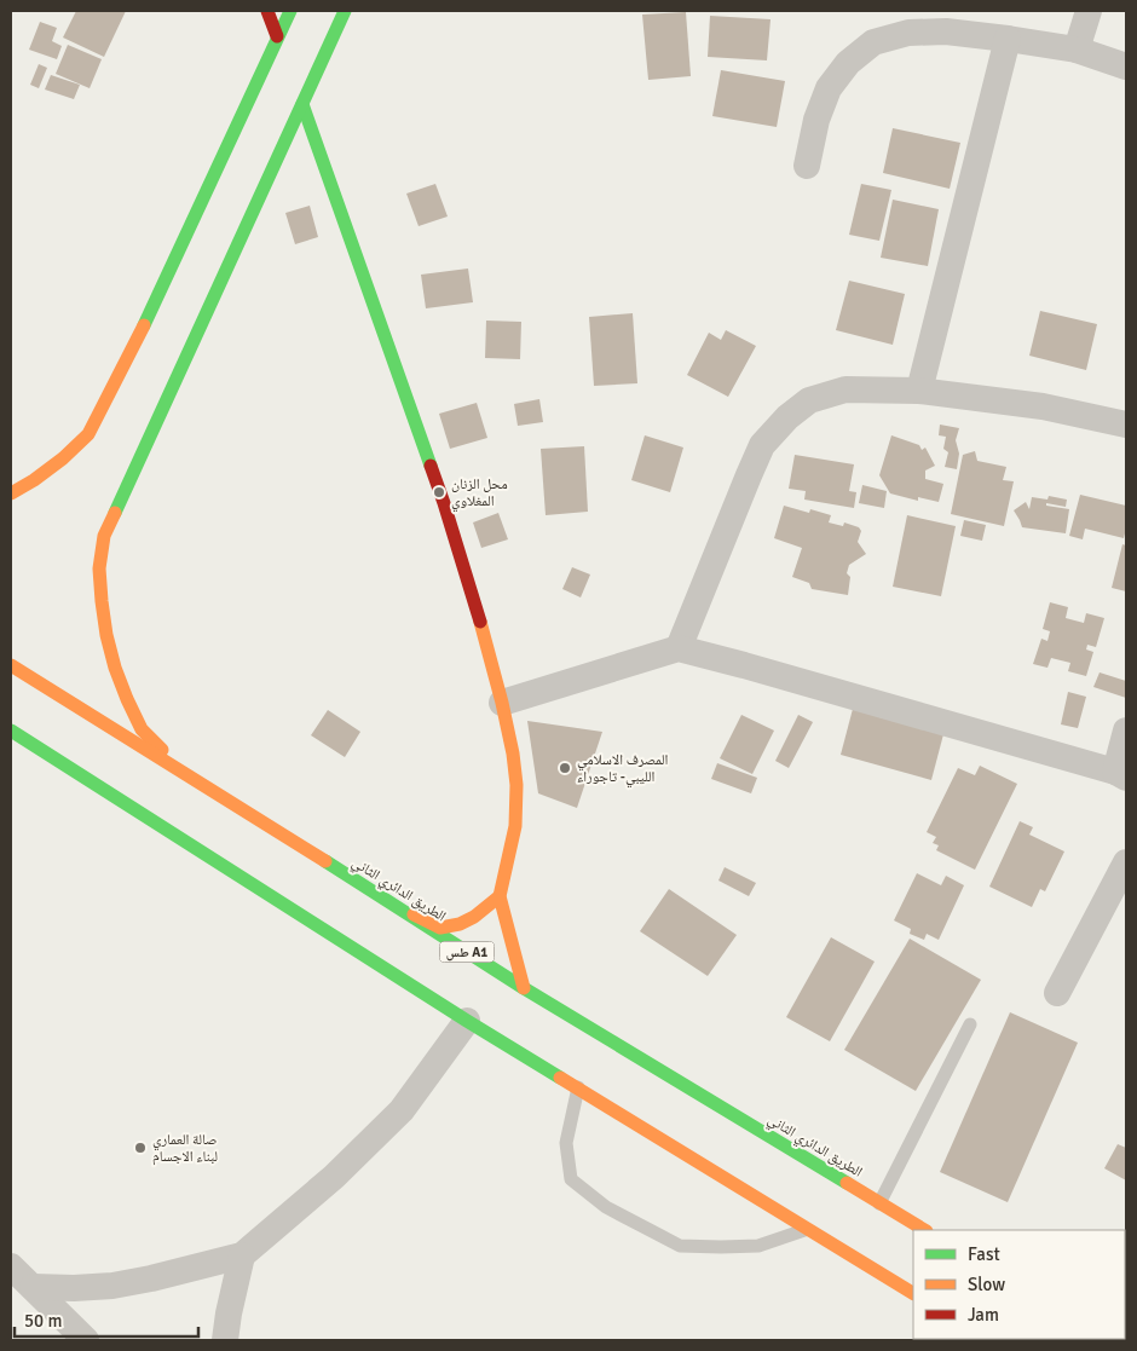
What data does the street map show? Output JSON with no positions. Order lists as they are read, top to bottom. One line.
{"streets":{"main road":["الطريق الدائري الثاني","طس A1"]},"places":["محل الزنان المغلاوي","المصرف الاسلامي الليبي- تاجوراء","صالة العماري لبناء الاجسام"],"legend":["Fast","Slow","Jam"],"scale_bar":"50 m"}
